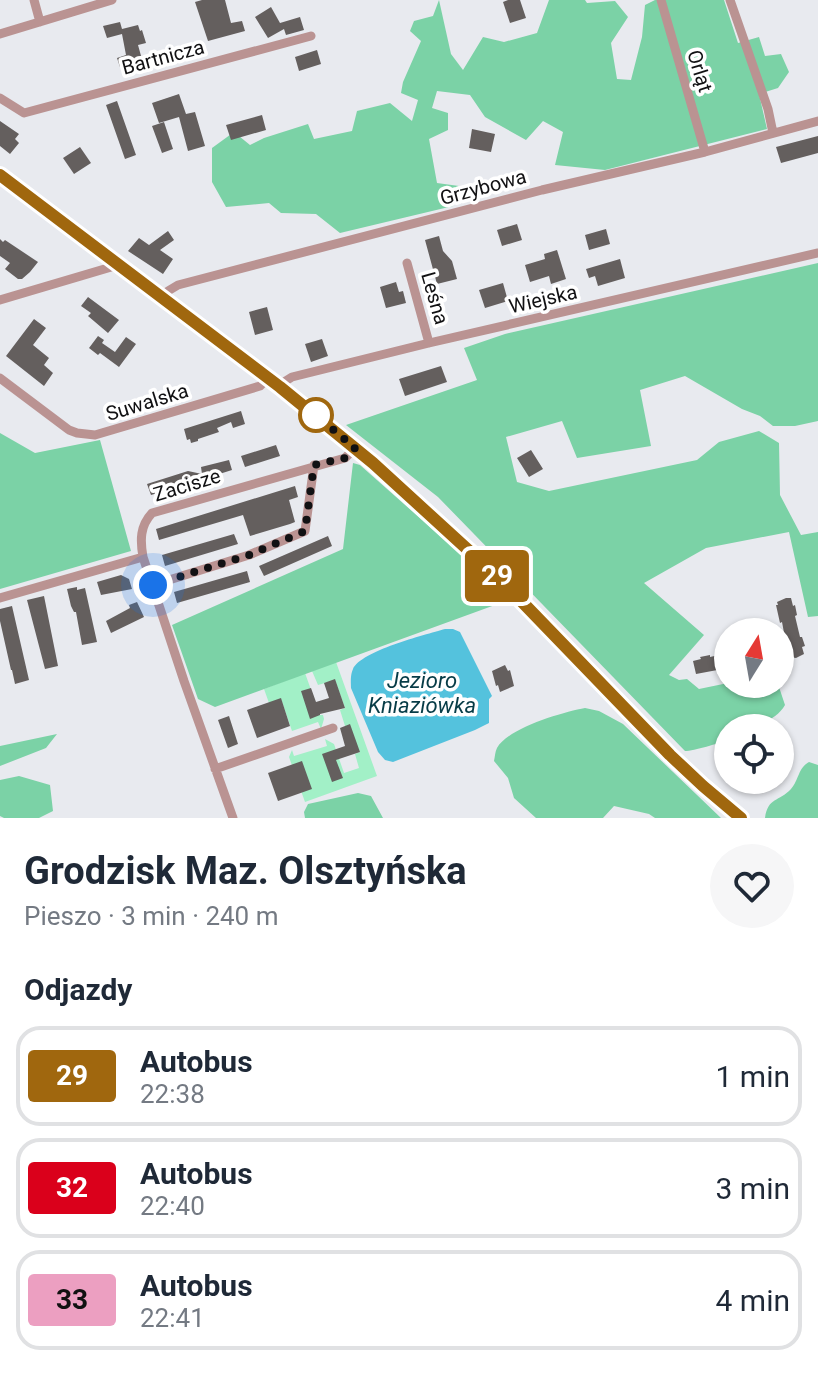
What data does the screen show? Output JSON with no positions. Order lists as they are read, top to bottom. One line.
{"streets":{"street":["Bartnicza","Orląt","Grzybowa","Leśna","Wiejska","Suwalska","Zacisze"]},"crossings":[["Orląt","Grzybowa"],["Leśna","Wiejska"]],"water":["Jezioro Kniaziówka"],"lines":["bus line 29"],"north":"top","page":{"on_map":"29","heading":[["Grodzisk Maz. Olsztyńska","Pieszo · 3 min · 240 m"],"Odjazdy"],"list":[{"mark":"29","name":"Autobus","note":"22:38","value":"1 min"},{"mark":"32","name":"Autobus","note":"22:40","value":"3 min"},{"mark":"33","name":"Autobus","note":"22:41","value":"4 min"}]}}
